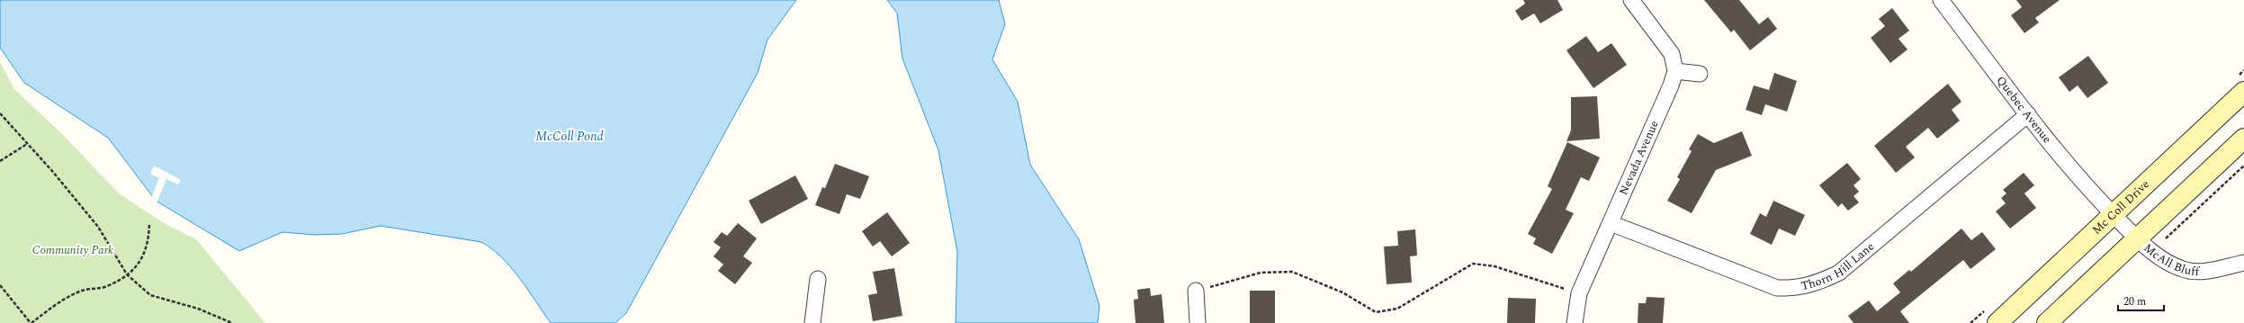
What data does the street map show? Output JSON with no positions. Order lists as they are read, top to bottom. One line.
{"streets":{"main road":["Mc Coll Drive"],"street":["Quebec Avenue","Nevada Avenue","McAll Bluff","Thorn Hill Lane"]},"crossings":[["Quebec Avenue","Mc Coll Drive"],["Quebec Avenue","McAll Bluff"],["Quebec Avenue","Thorn Hill Lane"],["Nevada Avenue","Thorn Hill Lane"],["Mc Coll Drive","McAll Bluff"]],"water":["McColl Pond"],"parks":["Community Park"],"scale_bar":"20 m"}
